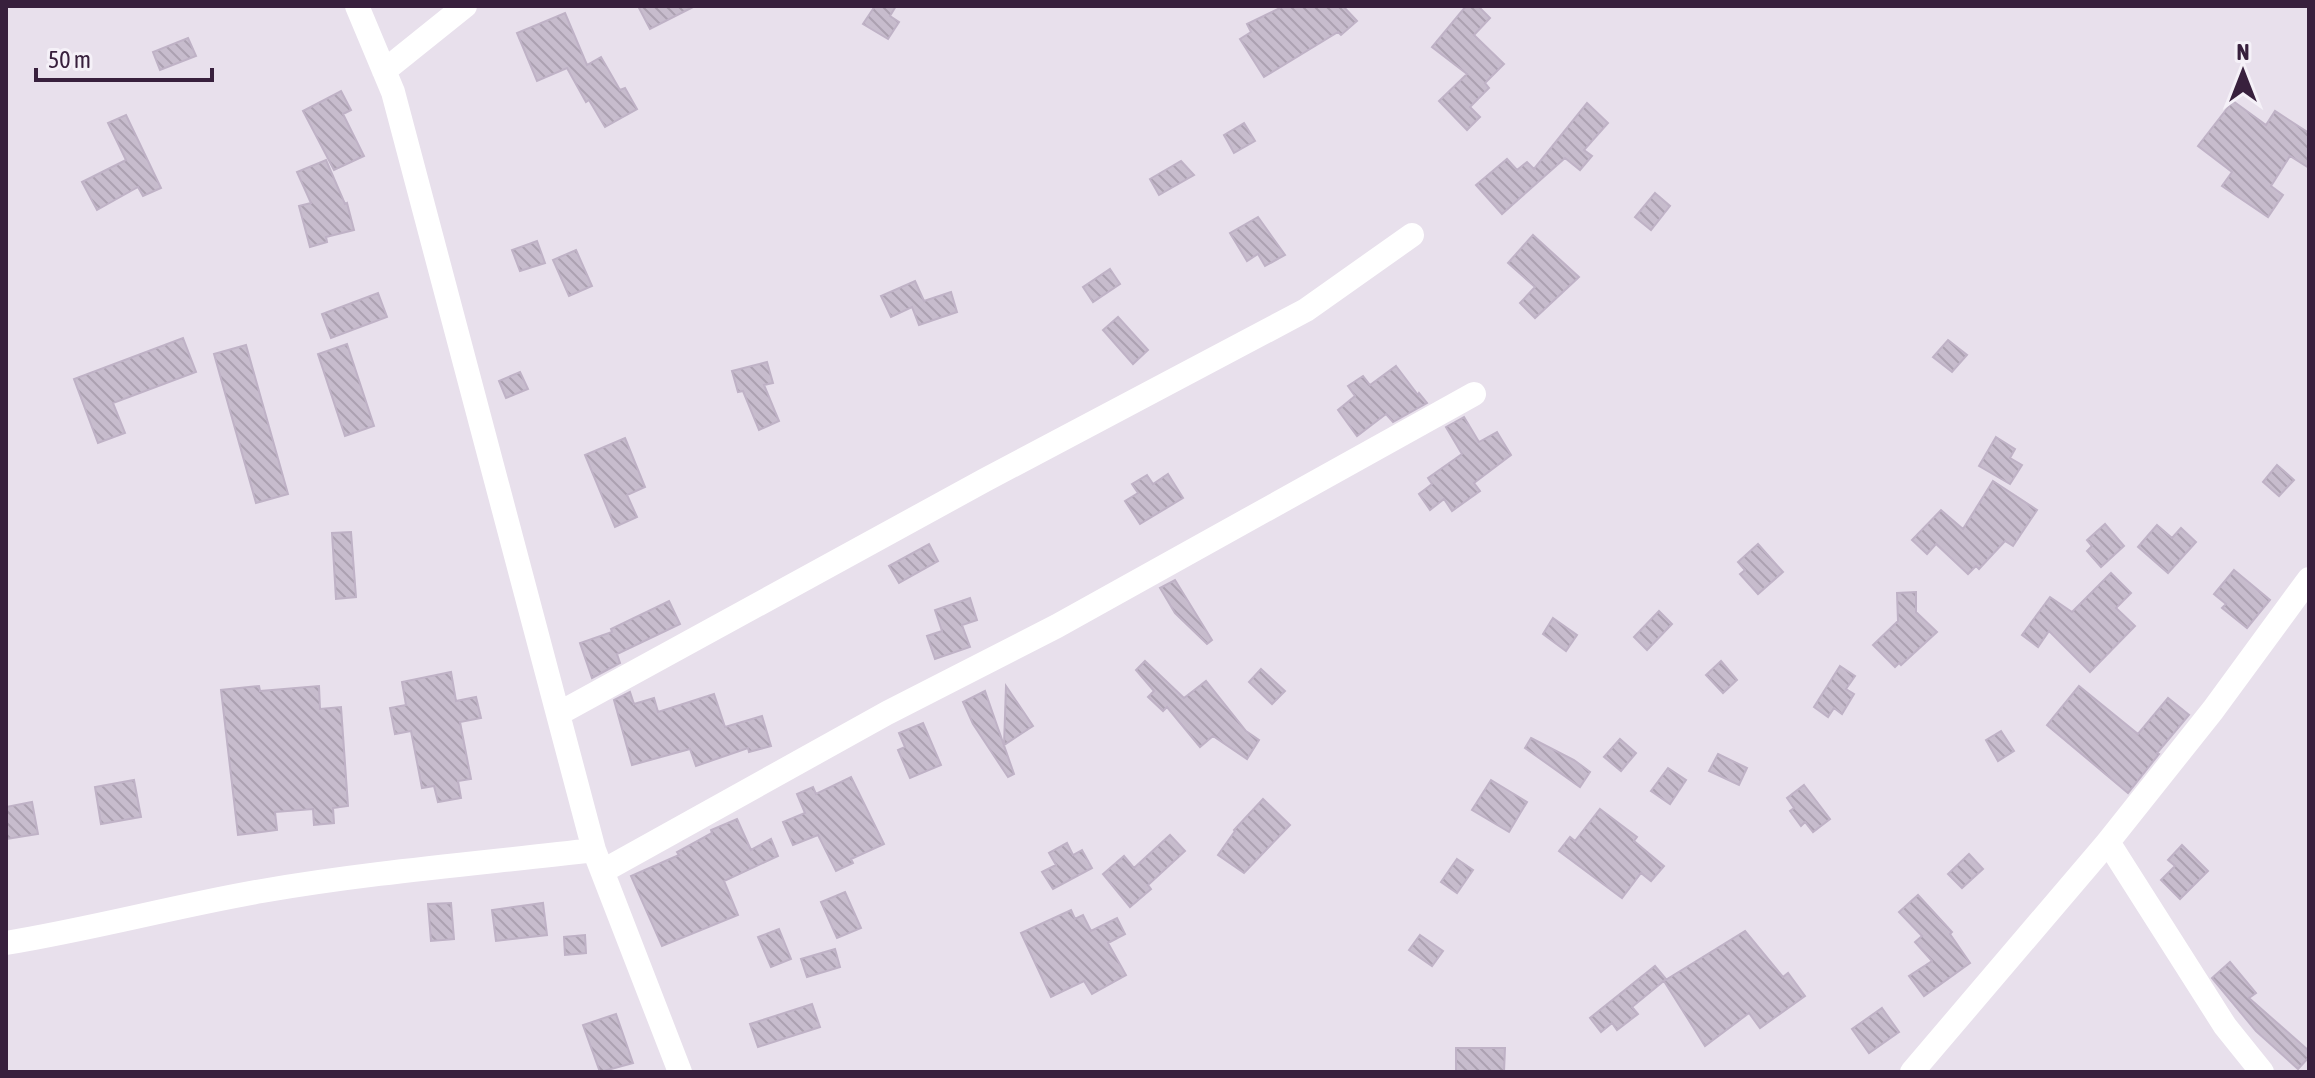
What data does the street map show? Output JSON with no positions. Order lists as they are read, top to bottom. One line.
{"scale_bar":"50 m","north":"top"}
